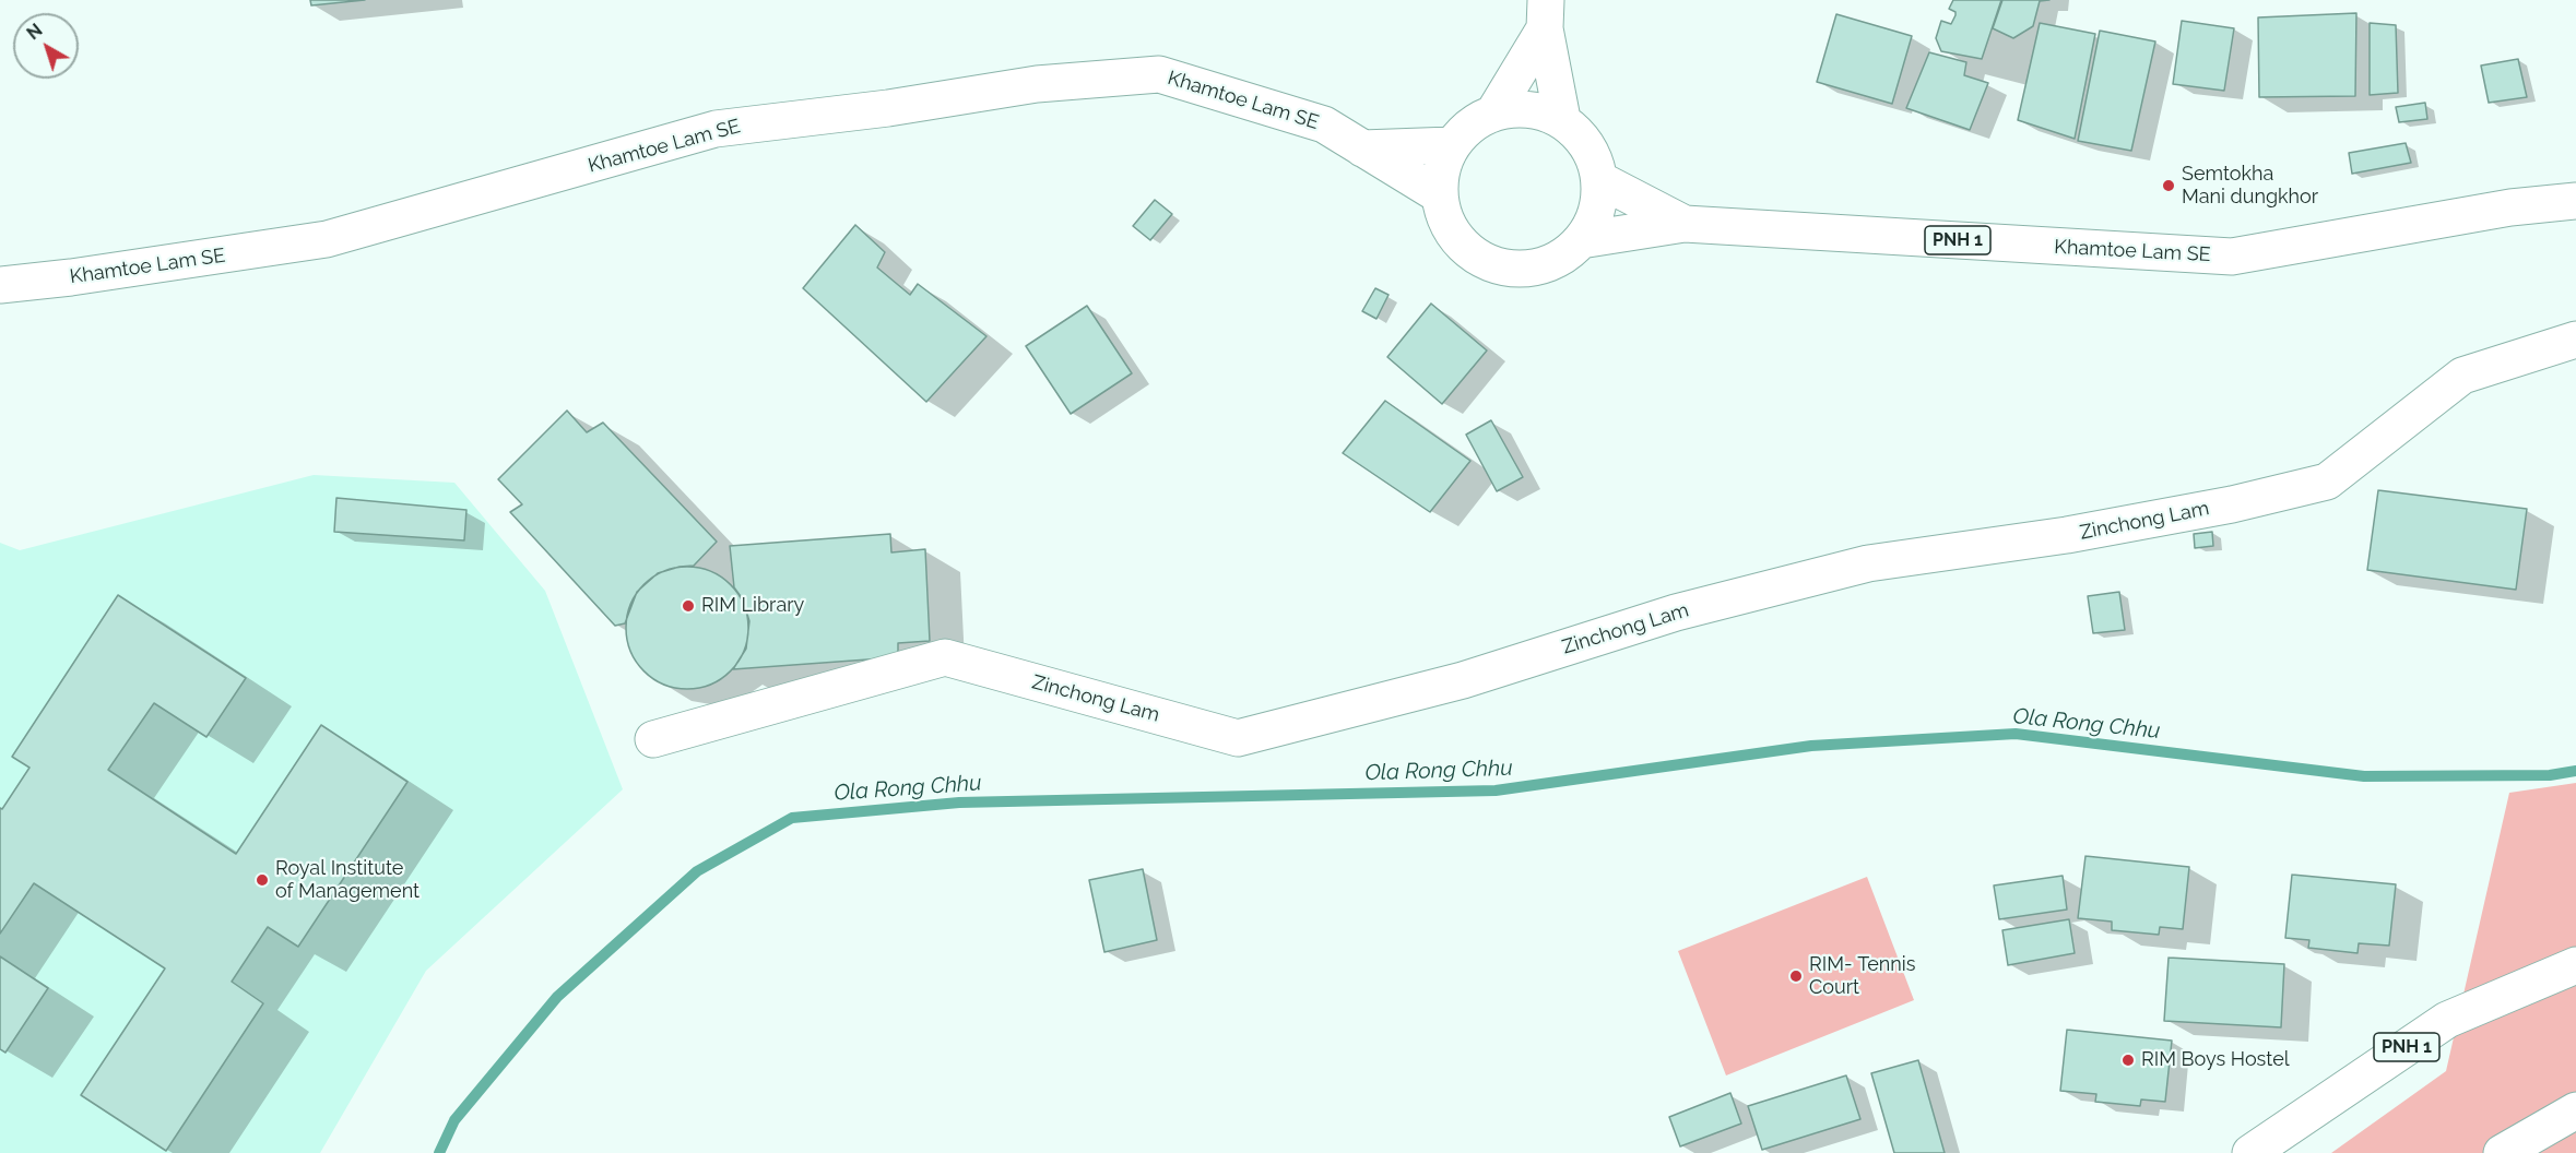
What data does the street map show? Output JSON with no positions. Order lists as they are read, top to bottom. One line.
{"streets":{"main road":["Khamtoe Lam SE","PNH 1","Zinchong Lam"]},"water":["Ola Rong Chhu"],"places":["Semtokha Mani dungkhor","RIM Library","Royal Institute of Management","RIM- Tennis Court","RIM Boys Hostel"],"north":"top left"}
